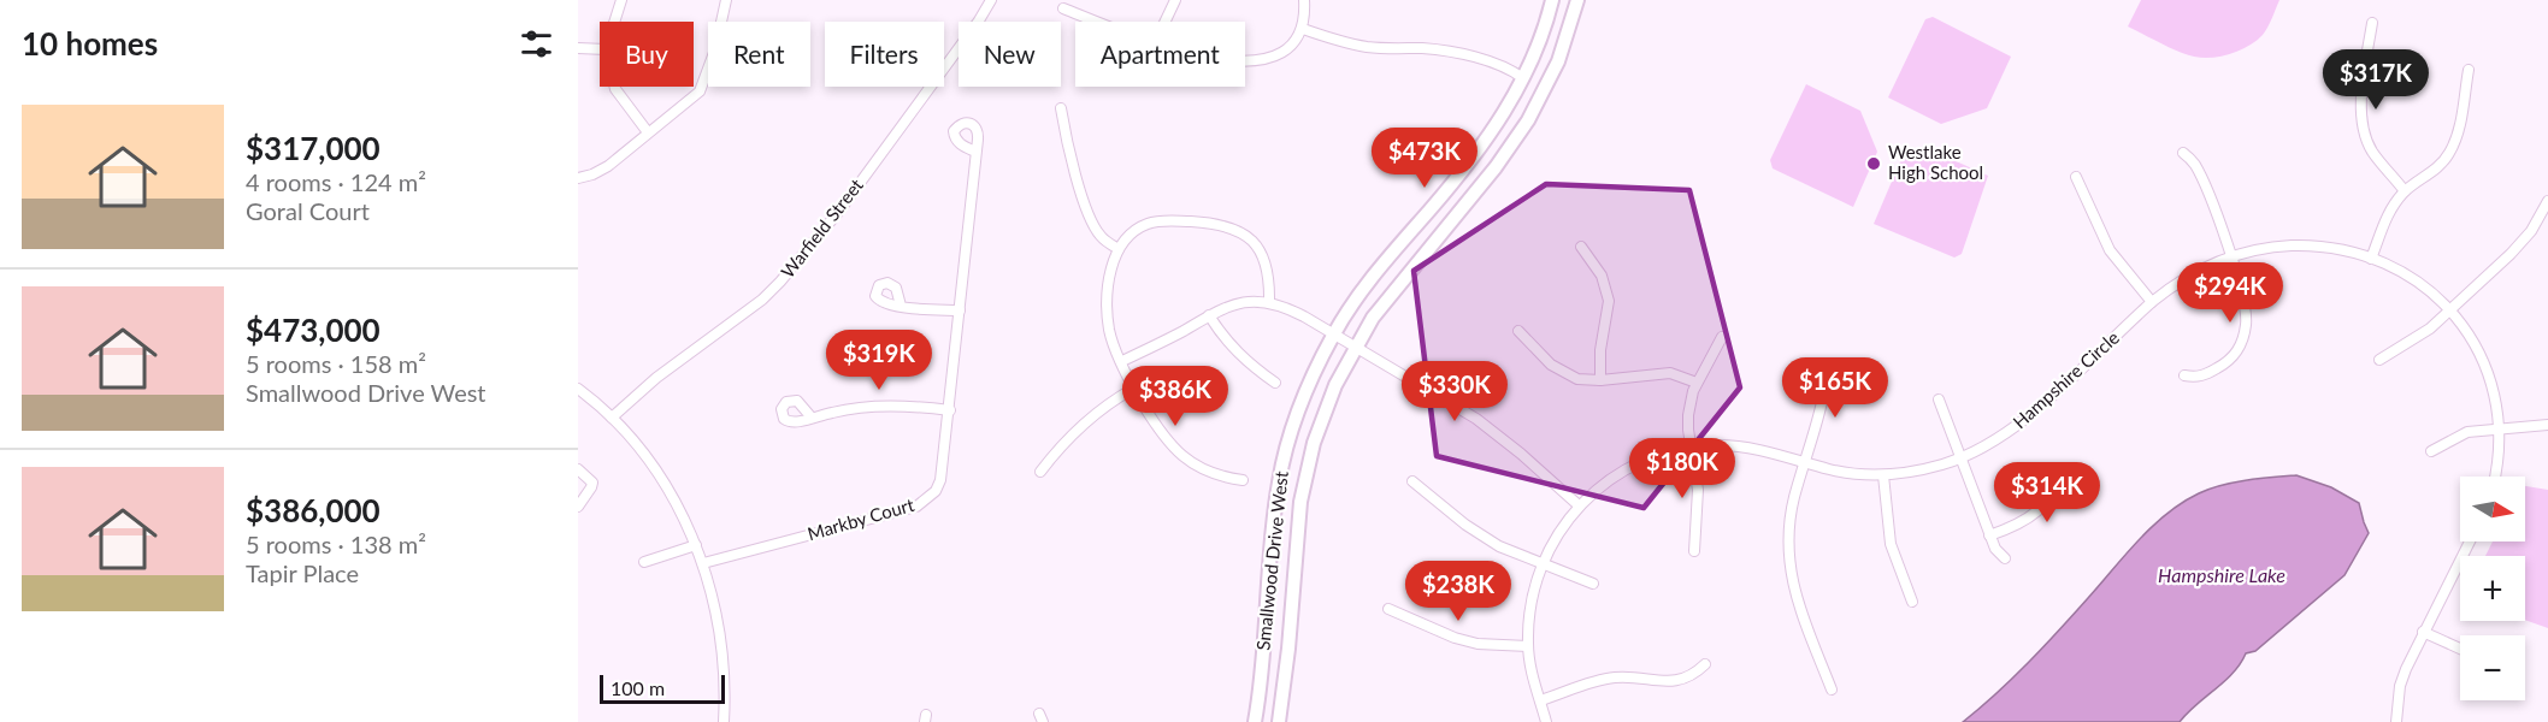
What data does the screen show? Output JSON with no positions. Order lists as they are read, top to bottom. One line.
{"streets":{"street":["Warfield Street","Hampshire Circle","Markby Court","Smallwood Drive West"]},"water":["Hampshire Lake"],"places":["Westlake High School"],"scale_bar":"100 m","north":"right","page":{"heading":"10 homes","chip":["Buy","Rent","Filters","New","Apartment"],"price":["$317K","$473K","$294K","$319K","$165K","$330K","$386K","$180K","$314K","$238K"],"list":[{"name":"$317,000","note":"4 rooms · 124 m² · Goral Court"},{"name":"$473,000","note":"5 rooms · 158 m² · Smallwood Drive West"},{"name":"$386,000","note":"5 rooms · 138 m² · Tapir Place"}],"map_buttons":["+","−"],"scale":"100 m"}}
